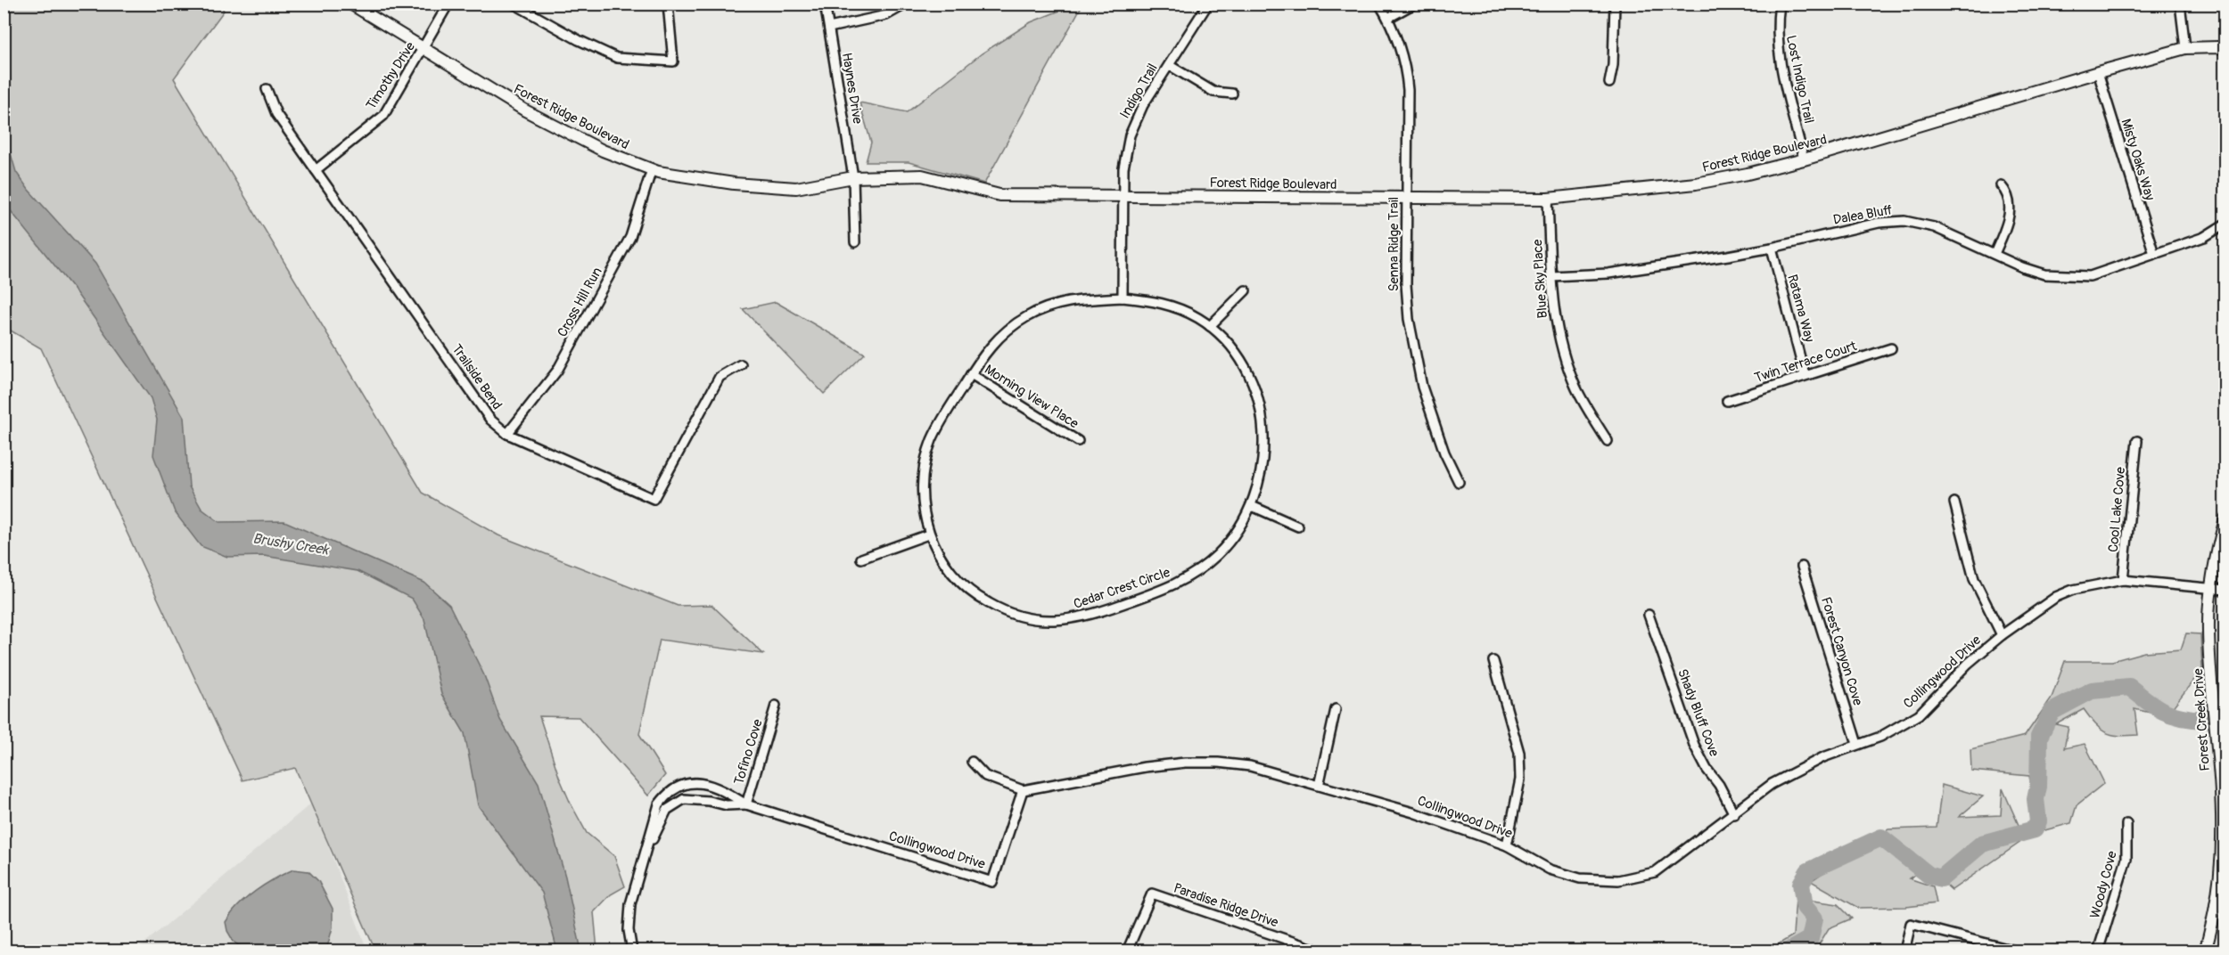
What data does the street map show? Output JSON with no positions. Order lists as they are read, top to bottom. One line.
{"streets":{"street":["Timothy Drive","Lost Indigo Trail","Haynes Drive","Indigo Trail","Forest Ridge Boulevard","Misty Oaks Way","Dalea Bluff","Senna Ridge Trail","Blue Sky Place","Cross Hill Run","Ratama Way","Twin Terrace Court","Trailside Bend","Morning View Place","Cool Lake Cove","Cedar Crest Circle","Forest Canyon Cove","Collingwood Drive","Shady Bluff Cove","Forest Creek Drive","Tofino Cove","Woody Cove","Paradise Ridge Drive"]},"crossings":[["Timothy Drive","Forest Ridge Boulevard"],["Timothy Drive","Trailside Bend"],["Lost Indigo Trail","Forest Ridge Boulevard"],["Haynes Drive","Forest Ridge Boulevard"],["Indigo Trail","Forest Ridge Boulevard"],["Indigo Trail","Cedar Crest Circle"],["Forest Ridge Boulevard","Misty Oaks Way"],["Forest Ridge Boulevard","Senna Ridge Trail"],["Forest Ridge Boulevard","Blue Sky Place"],["Forest Ridge Boulevard","Cross Hill Run"],["Misty Oaks Way","Dalea Bluff"],["Dalea Bluff","Blue Sky Place"],["Dalea Bluff","Ratama Way"],["Cross Hill Run","Trailside Bend"],["Ratama Way","Twin Terrace Court"],["Morning View Place","Cedar Crest Circle"],["Cool Lake Cove","Collingwood Drive"],["Forest Canyon Cove","Collingwood Drive"],["Collingwood Drive","Shady Bluff Cove"],["Collingwood Drive","Forest Creek Drive"],["Collingwood Drive","Tofino Cove"]],"water":["Brushy Creek"]}
